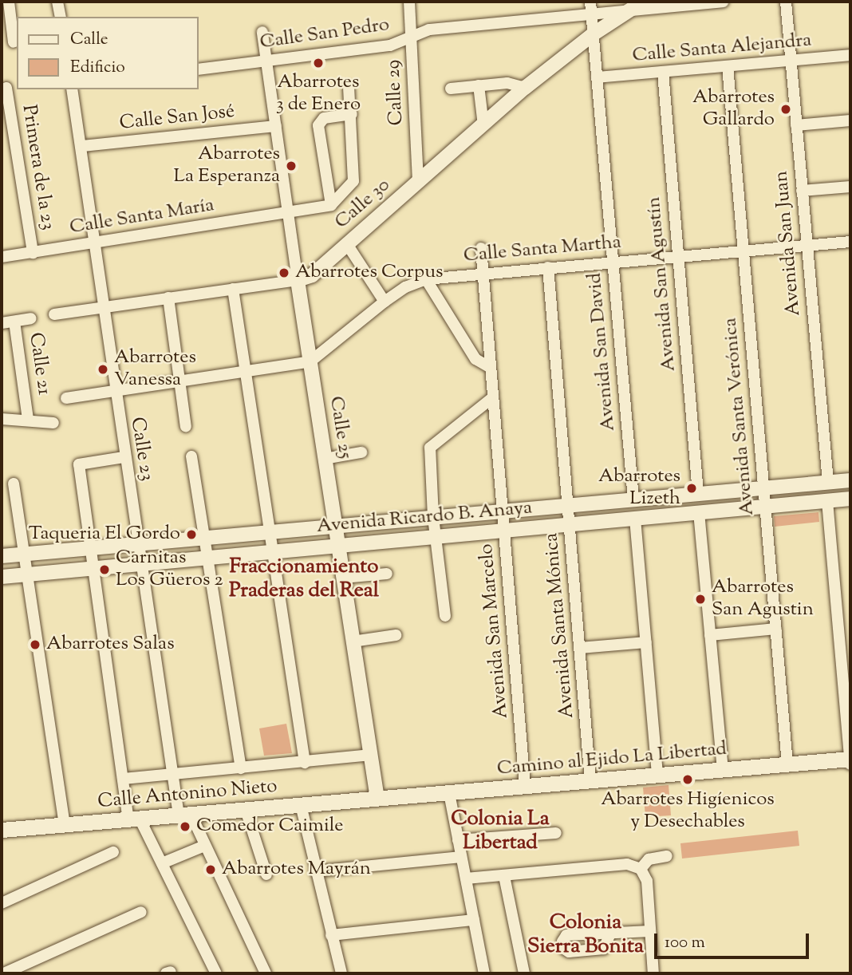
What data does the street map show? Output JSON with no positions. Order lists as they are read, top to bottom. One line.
{"streets":{"main road":["Camino al Ejido La Libertad","Calle Antonino Nieto"],"street":["Calle San Pedro","Calle Santa Alejandra","Calle 29","Calle San José","Primera de la 23","Calle 30","Calle Santa María","Avenida San Juan","Calle Santa Martha","Avenida San Agustín","Avenida San David","Calle 21","Avenida Santa Verónica","Calle 25","Calle 23","Avenida Ricardo B. Anaya","Avenida Santa Mónica","Avenida San Marcelo"]},"crossings":[["Calle San Pedro","Calle 29"],["Calle San Pedro","Calle 30"],["Calle San Pedro","Avenida San David"],["Calle San Pedro","Calle 25"],["Calle Santa Alejandra","Avenida San Juan"],["Calle Santa Alejandra","Avenida San Agustín"],["Calle Santa Alejandra","Avenida San David"],["Calle Santa Alejandra","Avenida Santa Verónica"],["Calle 29","Calle 30"],["Calle San José","Calle 25"],["Calle San José","Calle 23"],["Primera de la 23","Calle Santa María"],["Calle 30","Avenida San David"],["Calle 30","Calle 25"],["Calle 30","Calle 23"],["Calle Santa María","Calle 25"],["Calle Santa María","Calle 23"],["Avenida San Juan","Calle Santa Martha"],["Avenida San Juan","Avenida Ricardo B. Anaya"],["Calle Santa Martha","Avenida San Agustín"],["Calle Santa Martha","Avenida San David"],["Calle Santa Martha","Avenida Santa Verónica"],["Calle Santa Martha","Calle 25"],["Calle Santa Martha","Calle 23"],["Calle Santa Martha","Avenida Santa Mónica"],["Calle Santa Martha","Avenida San Marcelo"],["Avenida San Agustín","Avenida Ricardo B. Anaya"],["Avenida San David","Avenida Ricardo B. Anaya"],["Avenida Santa Verónica","Avenida Ricardo B. Anaya"],["Avenida Santa Verónica","Camino al Ejido La Libertad"],["Calle 25","Avenida Ricardo B. Anaya"],["Calle 25","Camino al Ejido La Libertad"],["Calle 25","Calle Antonino Nieto"],["Calle 23","Avenida Ricardo B. Anaya"],["Calle 23","Calle Antonino Nieto"],["Avenida Ricardo B. Anaya","Avenida Santa Mónica"],["Avenida Ricardo B. Anaya","Avenida San Marcelo"],["Avenida Santa Mónica","Camino al Ejido La Libertad"],["Avenida San Marcelo","Camino al Ejido La Libertad"],["Camino al Ejido La Libertad","Calle Antonino Nieto"]],"districts":["Fraccionamiento Praderas del Real","Colonia La Libertad","Colonia Sierra Bonita"],"places":["Abarrotes 3 de Enero","Abarrotes Gallardo","Abarrotes La Esperanza","Abarrotes Corpus","Abarrotes Vanessa","Abarrotes Lizeth","Taqueria El Gordo","Carnitas Los Güeros 2","Abarrotes San Agustin","Abarrotes Salas","Abarrotes Higíenicos y Desechables","Comedor Caimile","Abarrotes Mayrán"],"legend":["Calle","Edificio"],"scale_bar":"100 m"}
